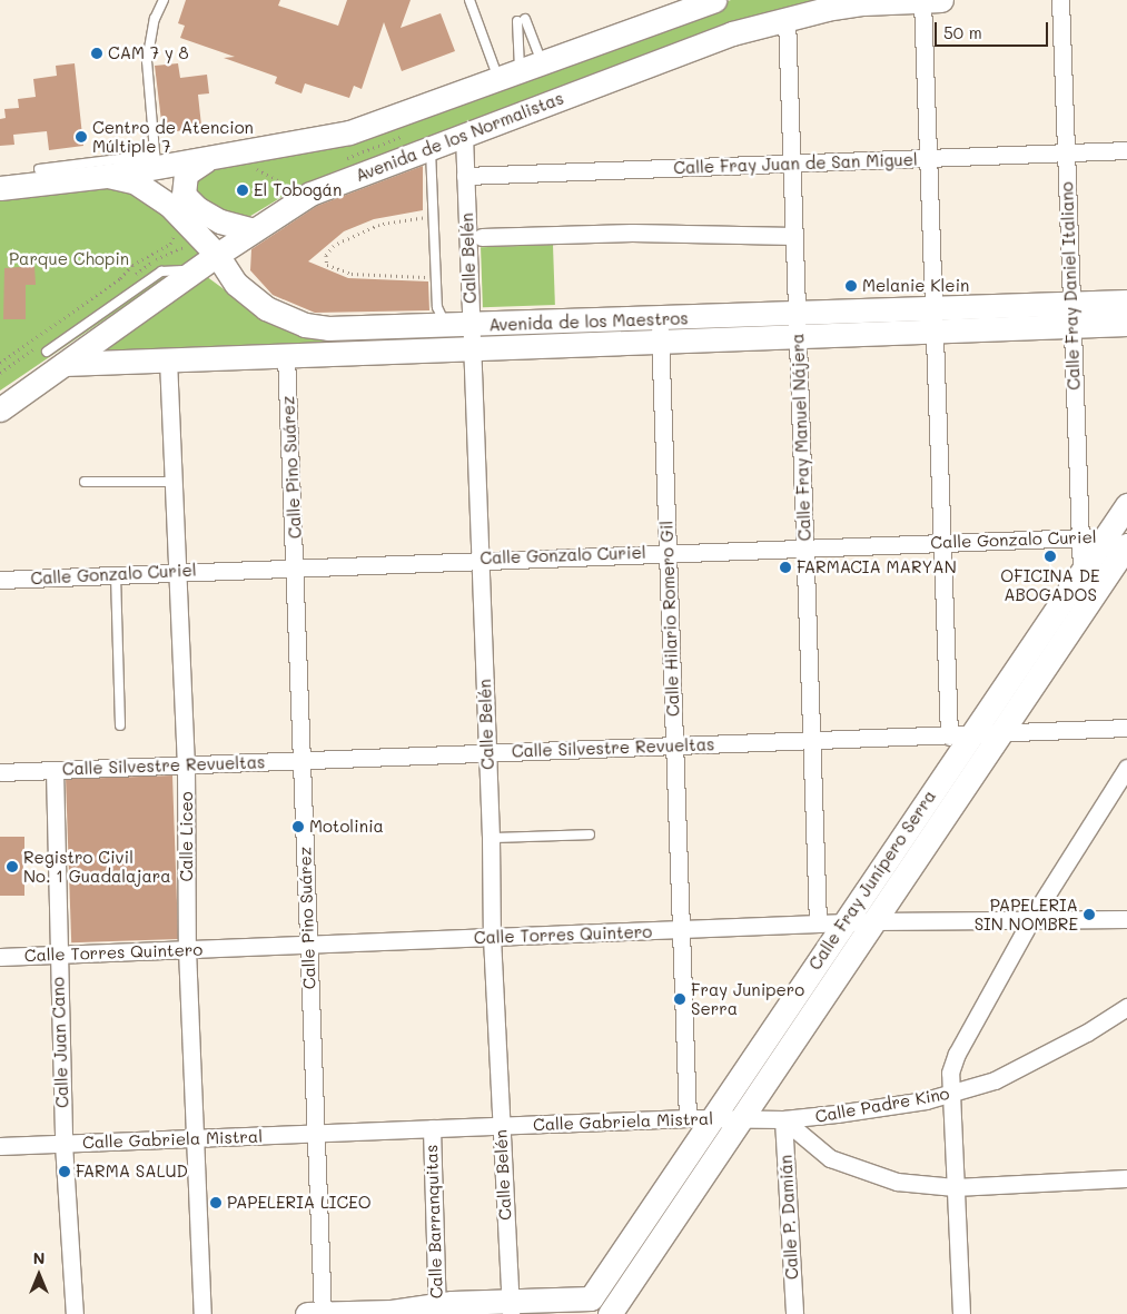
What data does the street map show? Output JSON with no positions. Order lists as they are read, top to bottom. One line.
{"streets":{"street":["Avenida de los Normalistas","Calle Fray Juan de San Miguel","Calle Belén","Calle Fray Daniel Italiano","Avenida de los Maestros","Calle Fray Manuel Nájera","Calle Pino Suárez","Calle Gonzalo Curiel","Calle Hilario Romero Gil","Calle Silvestre Revueltas","Calle Liceo","Calle Fray Junípero Serra","Calle Torres Quintero","Calle Juan Cano","Calle Padre Kino","Calle Gabriela Mistral","Calle P. Damián","Calle Barranquitas"]},"crossings":[["Avenida de los Normalistas","Calle Belén"],["Avenida de los Normalistas","Avenida de los Maestros"],["Avenida de los Normalistas","Calle Fray Manuel Nájera"],["Calle Fray Juan de San Miguel","Calle Belén"],["Calle Fray Juan de San Miguel","Calle Fray Daniel Italiano"],["Calle Fray Juan de San Miguel","Calle Fray Manuel Nájera"],["Calle Belén","Avenida de los Maestros"],["Calle Belén","Calle Gonzalo Curiel"],["Calle Belén","Calle Silvestre Revueltas"],["Calle Belén","Calle Torres Quintero"],["Calle Belén","Calle Gabriela Mistral"],["Calle Fray Daniel Italiano","Avenida de los Maestros"],["Calle Fray Daniel Italiano","Calle Gonzalo Curiel"],["Calle Fray Daniel Italiano","Calle Fray Junípero Serra"],["Avenida de los Maestros","Calle Fray Manuel Nájera"],["Avenida de los Maestros","Calle Pino Suárez"],["Avenida de los Maestros","Calle Hilario Romero Gil"],["Avenida de los Maestros","Calle Liceo"],["Calle Fray Manuel Nájera","Calle Gonzalo Curiel"],["Calle Fray Manuel Nájera","Calle Silvestre Revueltas"],["Calle Fray Manuel Nájera","Calle Torres Quintero"],["Calle Pino Suárez","Calle Gonzalo Curiel"],["Calle Pino Suárez","Calle Silvestre Revueltas"],["Calle Pino Suárez","Calle Torres Quintero"],["Calle Pino Suárez","Calle Gabriela Mistral"],["Calle Gonzalo Curiel","Calle Hilario Romero Gil"],["Calle Gonzalo Curiel","Calle Liceo"],["Calle Gonzalo Curiel","Calle Fray Junípero Serra"],["Calle Hilario Romero Gil","Calle Silvestre Revueltas"],["Calle Hilario Romero Gil","Calle Torres Quintero"],["Calle Hilario Romero Gil","Calle Gabriela Mistral"],["Calle Silvestre Revueltas","Calle Liceo"],["Calle Silvestre Revueltas","Calle Fray Junípero Serra"],["Calle Silvestre Revueltas","Calle Juan Cano"],["Calle Liceo","Calle Torres Quintero"],["Calle Liceo","Calle Gabriela Mistral"],["Calle Fray Junípero Serra","Calle Torres Quintero"],["Calle Fray Junípero Serra","Calle Gabriela Mistral"],["Calle Torres Quintero","Calle Juan Cano"],["Calle Juan Cano","Calle Gabriela Mistral"],["Calle Padre Kino","Calle Gabriela Mistral"],["Calle Padre Kino","Calle P. Damián"],["Calle Gabriela Mistral","Calle P. Damián"],["Calle Gabriela Mistral","Calle Barranquitas"]],"parks":["Parque Chopin"],"places":["CAM 7 y 8","Centro de Atencion Múltiple 7","El Tobogán","Melanie Klein","OFICINA DE ABOGADOS","FARMACIA MARYAN","Motolinia","Registro Civil No. 1 Guadalajara","PAPELERIA SIN NOMBRE","Fray Junipero Serra","FARMA SALUD","PAPELERIA LICEO"],"scale_bar":"50 m","north":"top"}
